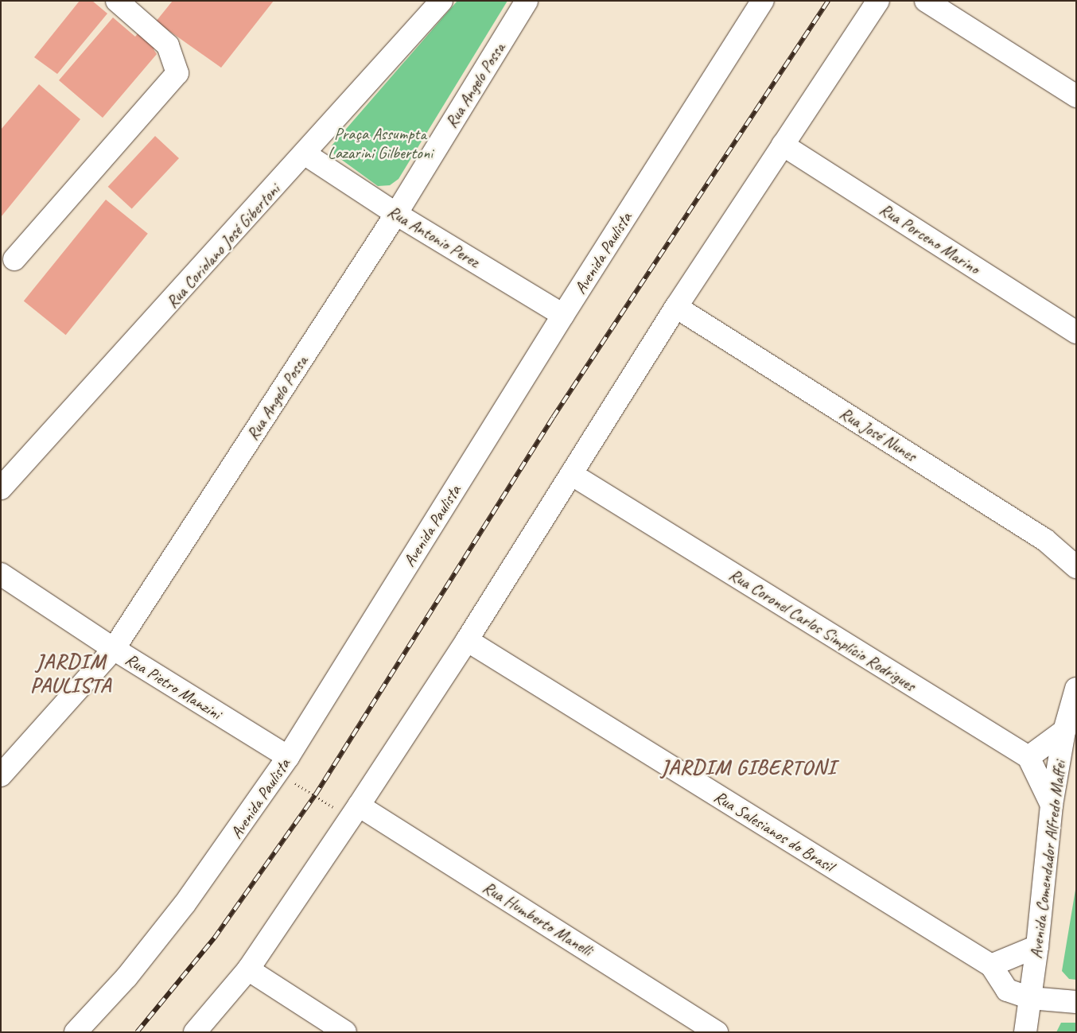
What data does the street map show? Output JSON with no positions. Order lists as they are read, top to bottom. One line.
{"streets":{"street":["Rua Angelo Possa","Rua Antonio Perez","Rua Porceno Marino","Rua Coriolano José Gibertoni","Avenida Paulista","Rua José Nunes","Rua Coronel Carlos Simplício Rodrigues","Rua Pietro Manzini","Rua Salesianos do Brasil","Avenida Comendador Alfredo Maffei","Rua Humberto Manelli"]},"crossings":[["Rua Angelo Possa","Rua Antonio Perez"],["Rua Angelo Possa","Rua Pietro Manzini"],["Rua Antonio Perez","Rua Coriolano José Gibertoni"],["Rua Antonio Perez","Avenida Paulista"],["Avenida Paulista","Rua Pietro Manzini"],["Rua Salesianos do Brasil","Avenida Comendador Alfredo Maffei"]],"districts":["JARDIM PAULISTA","JARDIM GIBERTONI"],"parks":["Praça Assumpta Lazarini Gilbertoni"]}
